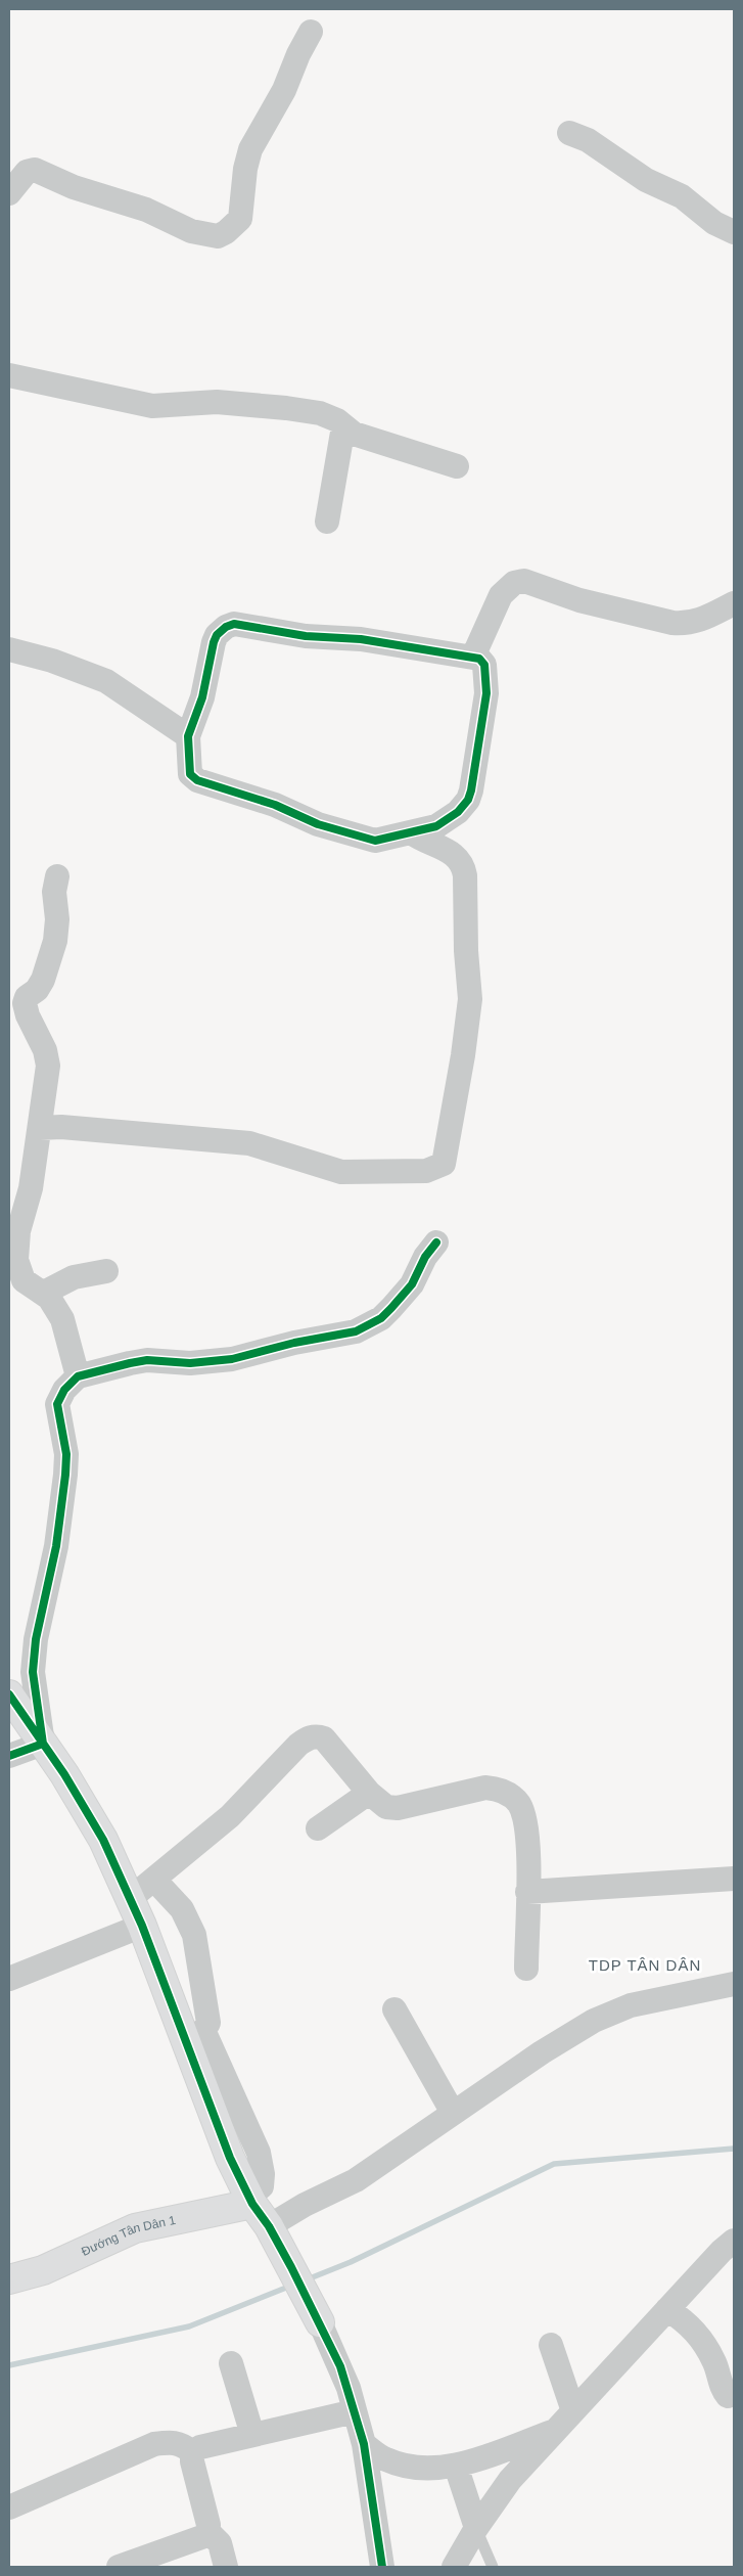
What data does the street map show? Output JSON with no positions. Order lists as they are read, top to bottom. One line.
{"streets":{"street":["Đướng Tân Dân 1"]},"districts":["TDP TÂN DÂN"]}
